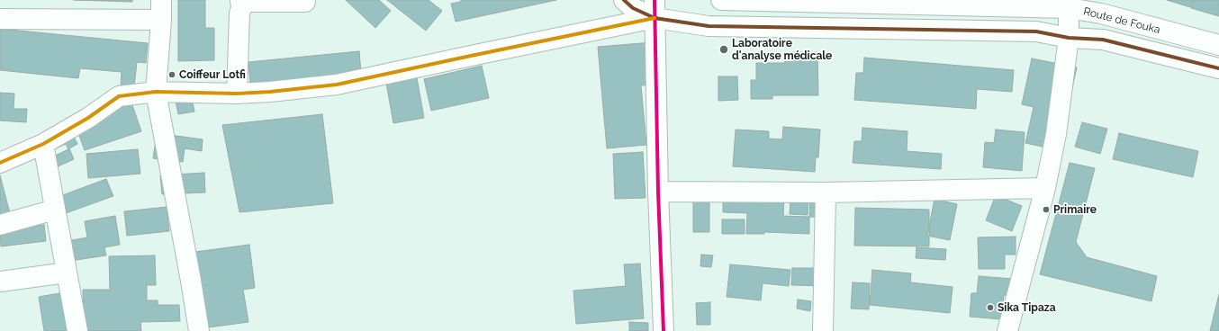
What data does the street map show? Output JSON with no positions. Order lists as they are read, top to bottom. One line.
{"streets":{"street":["Route de Fouka"]},"places":["Laboratoire d'analyse médicale","Coiffeur Lotfi","Primaire","Sika Tipaza"]}
